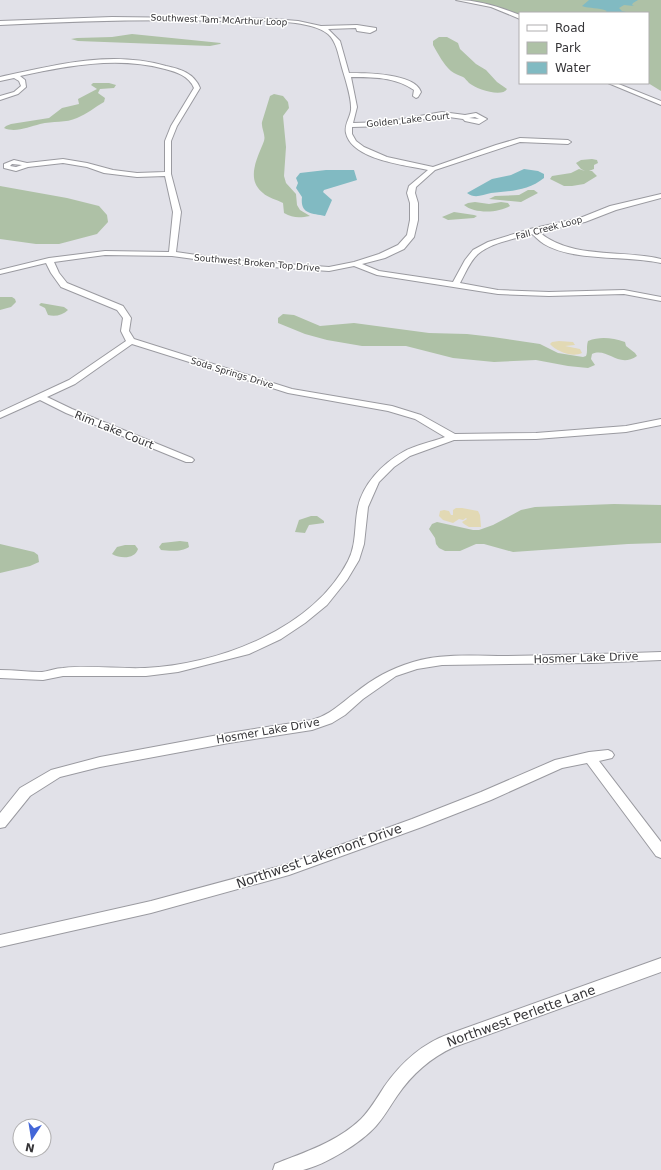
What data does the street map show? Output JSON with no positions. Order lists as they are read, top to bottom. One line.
{"streets":{"street":["Southwest Tam McArthur Loop","Golden Lake Court","Fall Creek Loop","Southwest Broken Top Drive","Soda Springs Drive","Rim Lake Court","Hosmer Lake Drive","Northwest Lakemont Drive","Northwest Perlette Lane"]},"legend":["Road","Park","Water"],"north":"bottom"}
